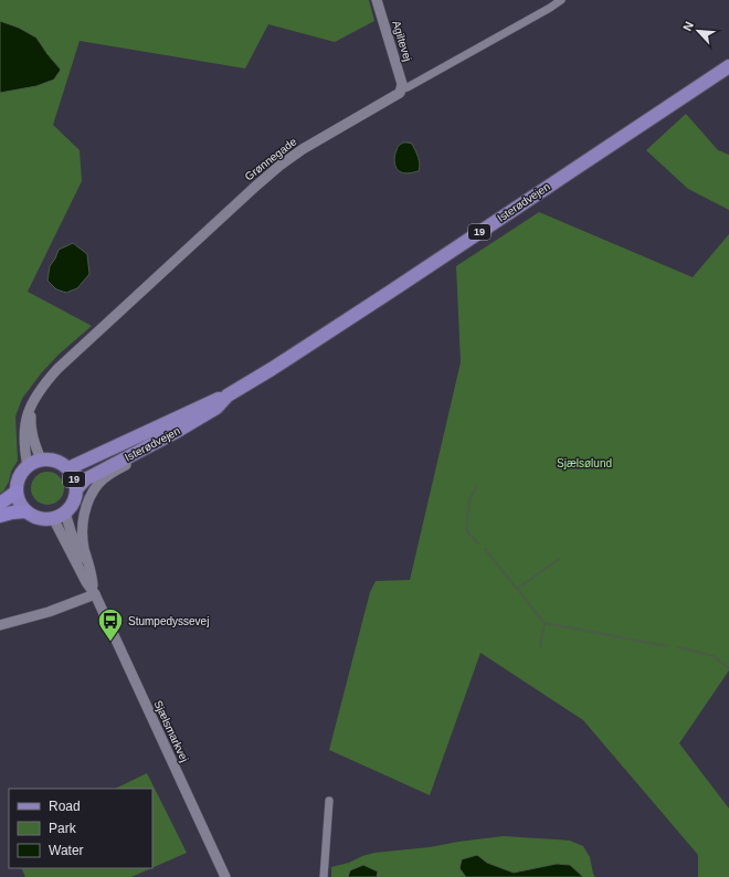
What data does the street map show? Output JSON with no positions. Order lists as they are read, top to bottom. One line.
{"streets":{"main road":["Isterødvejen","19"],"street":["Agiltevej","Grønnegade","Sjælsmarkvej"]},"crossings":[["Agiltevej","Grønnegade"],["Grønnegade","Isterødvejen"],["Grønnegade","19"],["Grønnegade","Sjælsmarkvej"],["Isterødvejen","19"],["Isterødvejen","Sjælsmarkvej"],["19","Sjælsmarkvej"]],"parks":["Sjælsølund"],"places":{"bus stop":["Stumpedyssevej"]},"legend":["Road","Park","Water"],"north":"top left"}
